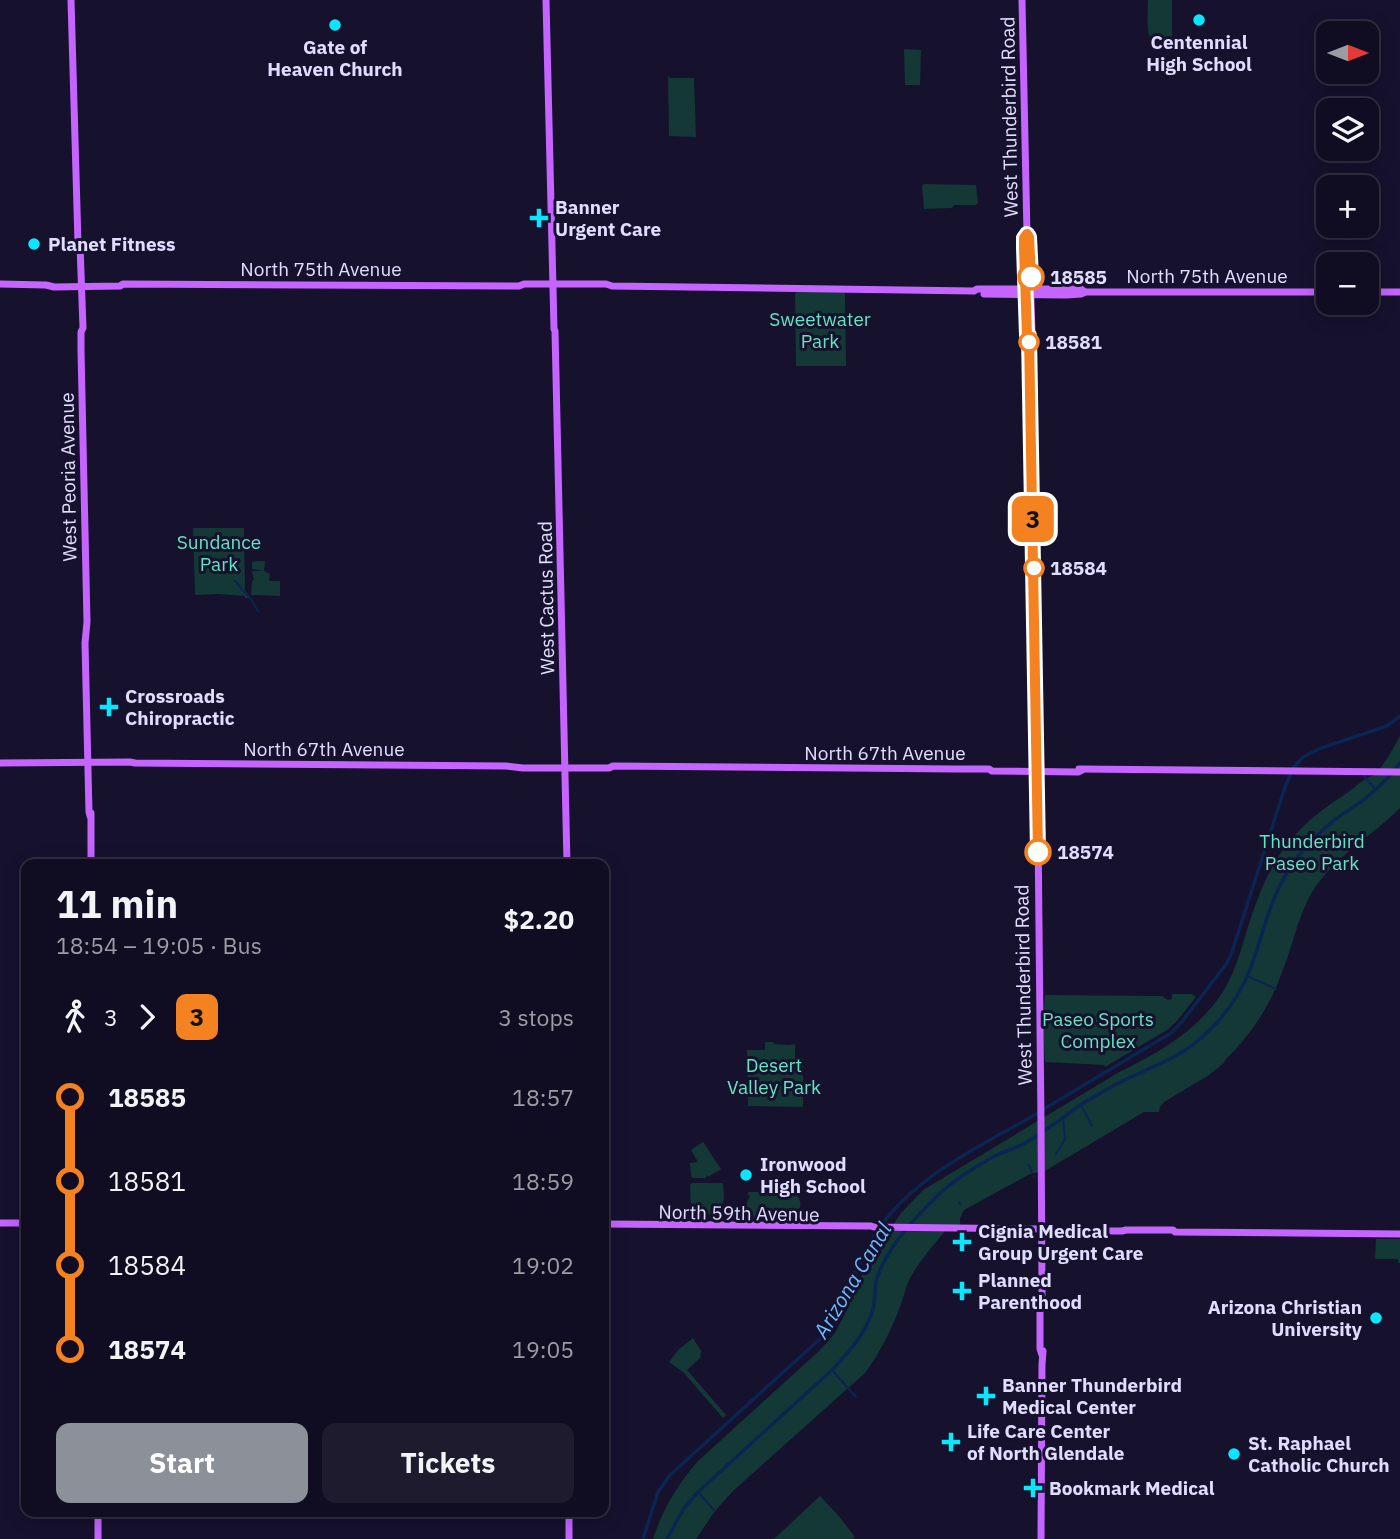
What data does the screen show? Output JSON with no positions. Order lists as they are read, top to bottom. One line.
{"streets":{"main road":["West Thunderbird Road","North 75th Avenue","West Peoria Avenue","West Cactus Road","North 67th Avenue","North 59th Avenue"]},"crossings":[["West Thunderbird Road","North 75th Avenue"],["West Thunderbird Road","North 67th Avenue"],["West Thunderbird Road","North 59th Avenue"],["North 75th Avenue","West Peoria Avenue"],["North 75th Avenue","West Cactus Road"],["West Peoria Avenue","North 67th Avenue"],["West Cactus Road","North 67th Avenue"]],"water":["Arizona Canal"],"parks":["Sweetwater Park","Sundance Park","Thunderbird Paseo Park","Paseo Sports Complex","Desert Valley Park"],"places":{"other":["Centennial High School","Gate of Heaven Church","Planet Fitness","18585","18581","18584","18574","Ironwood High School","Arizona Christian University","St. Raphael Catholic Church"],"health":["Banner Urgent Care","Crossroads Chiropractic","Cignia Medical Group Urgent Care","Planned Parenthood","Banner Thunderbird Medical Center","Life Care Center of North Glendale","Bookmark Medical"]},"lines":["bus line 3"],"north":"right","page":{"on_map":"3","map_buttons":["+","−"],"heading":["11 min","18:54 – 19:05 · Bus","$2.20"],"legs":["3","3","3 stops"],"list":[{"name":"18585","value":"18:57"},{"name":"18581","value":"18:59"},{"name":"18584","value":"19:02"},{"name":"18574","value":"19:05"}],"buttons":["Start","Tickets"]}}
